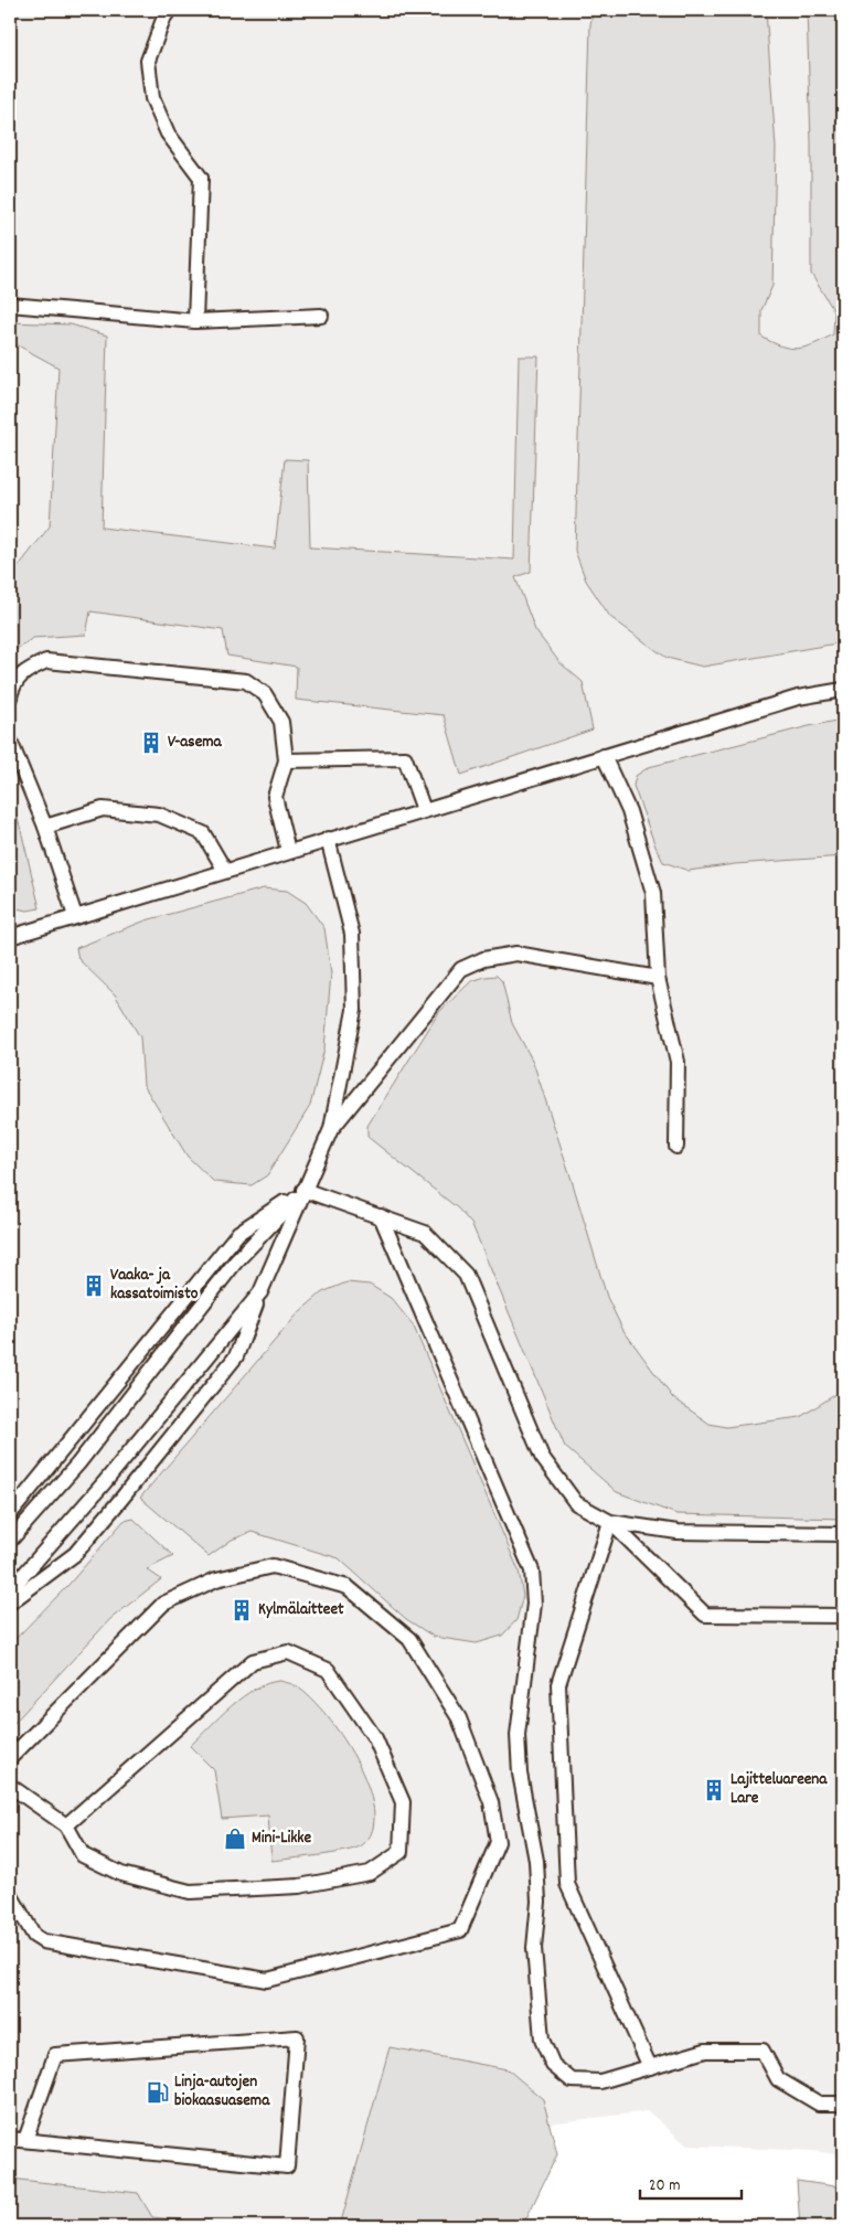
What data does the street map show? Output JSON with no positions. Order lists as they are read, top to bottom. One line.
{"places":{"building":["V-asema","Vaaka- ja kassatoimisto","Kylmälaitteet","Lajitteluareena Lare"],"shop":["Mini-Likke"],"fuel station":["Linja-autojen biokaasuasema"]},"scale_bar":"20 m"}
